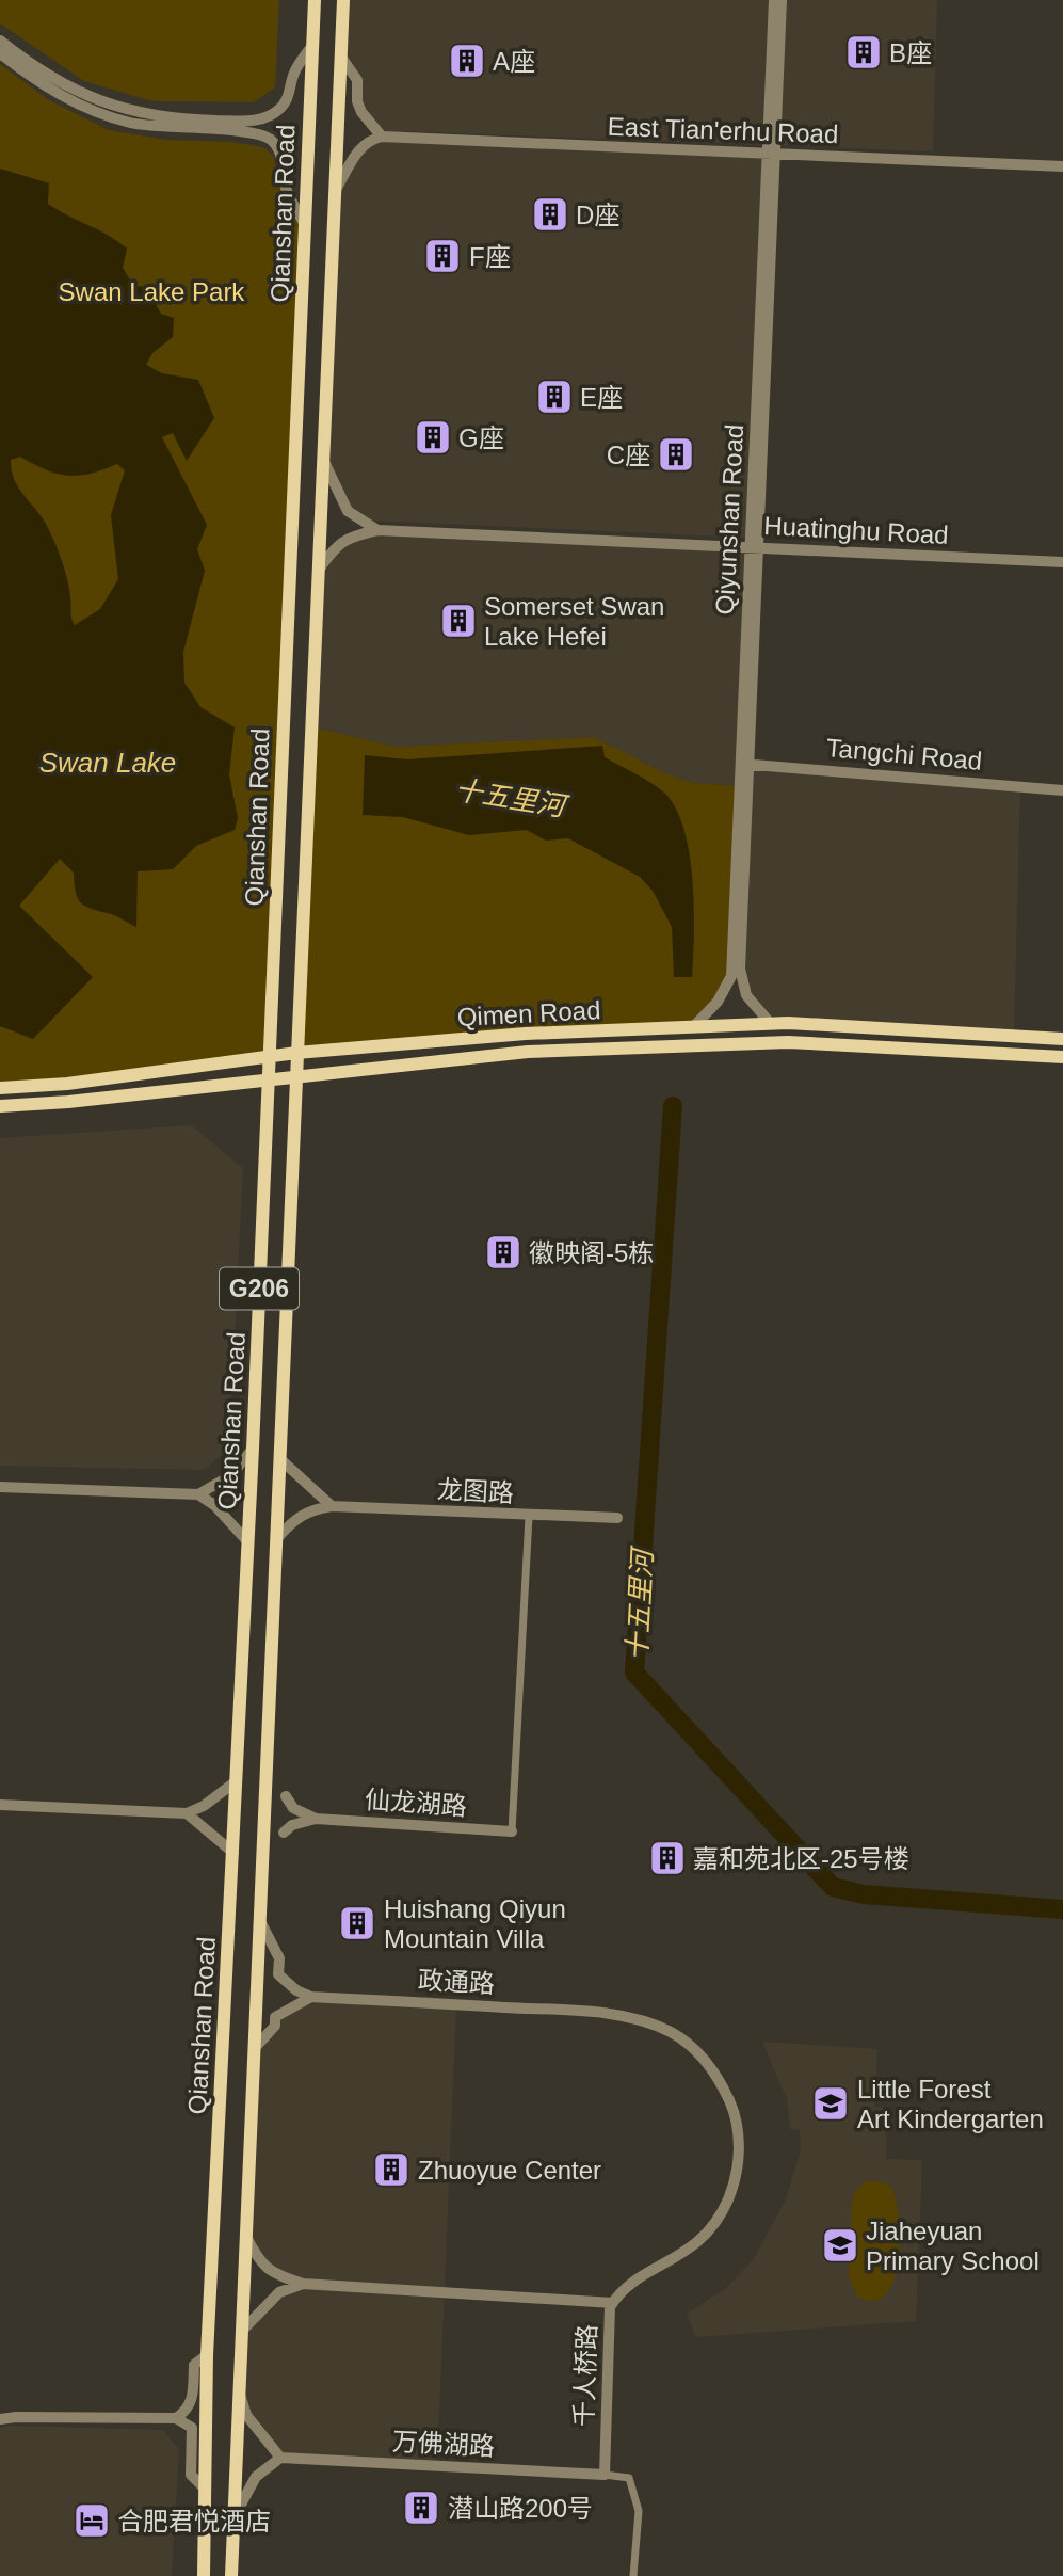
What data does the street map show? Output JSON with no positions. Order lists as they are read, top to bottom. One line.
{"streets":{"main road":["Qianshan Road","Qimen Road","G206"],"street":["East Tian'erhu Road","Qiyunshan Road","Huatinghu Road","Tangchi Road","龙图路","仙龙湖路","政通路","千人桥路","万佛湖路"]},"crossings":[["East Tian'erhu Road","Qiyunshan Road"],["Qianshan Road","Huatinghu Road"],["Qianshan Road","Qimen Road"],["Qiyunshan Road","Huatinghu Road"],["Qiyunshan Road","Tangchi Road"],["Qiyunshan Road","Qimen Road"],["政通路","千人桥路"],["千人桥路","万佛湖路"]],"water":["Swan Lake","十五里河"],"parks":["Swan Lake Park"],"places":{"building":["B座","A座","D座","F座","E座","G座","C座","Somerset Swan Lake Hefei","徽映阁-5栋","嘉和苑北区-25号楼","Huishang Qiyun Mountain Villa","Zhuoyue Center","潜山路200号"],"school or university":["Little Forest Art Kindergarten","Jiaheyuan Primary School"],"hotel":["合肥君悦酒店"]}}
